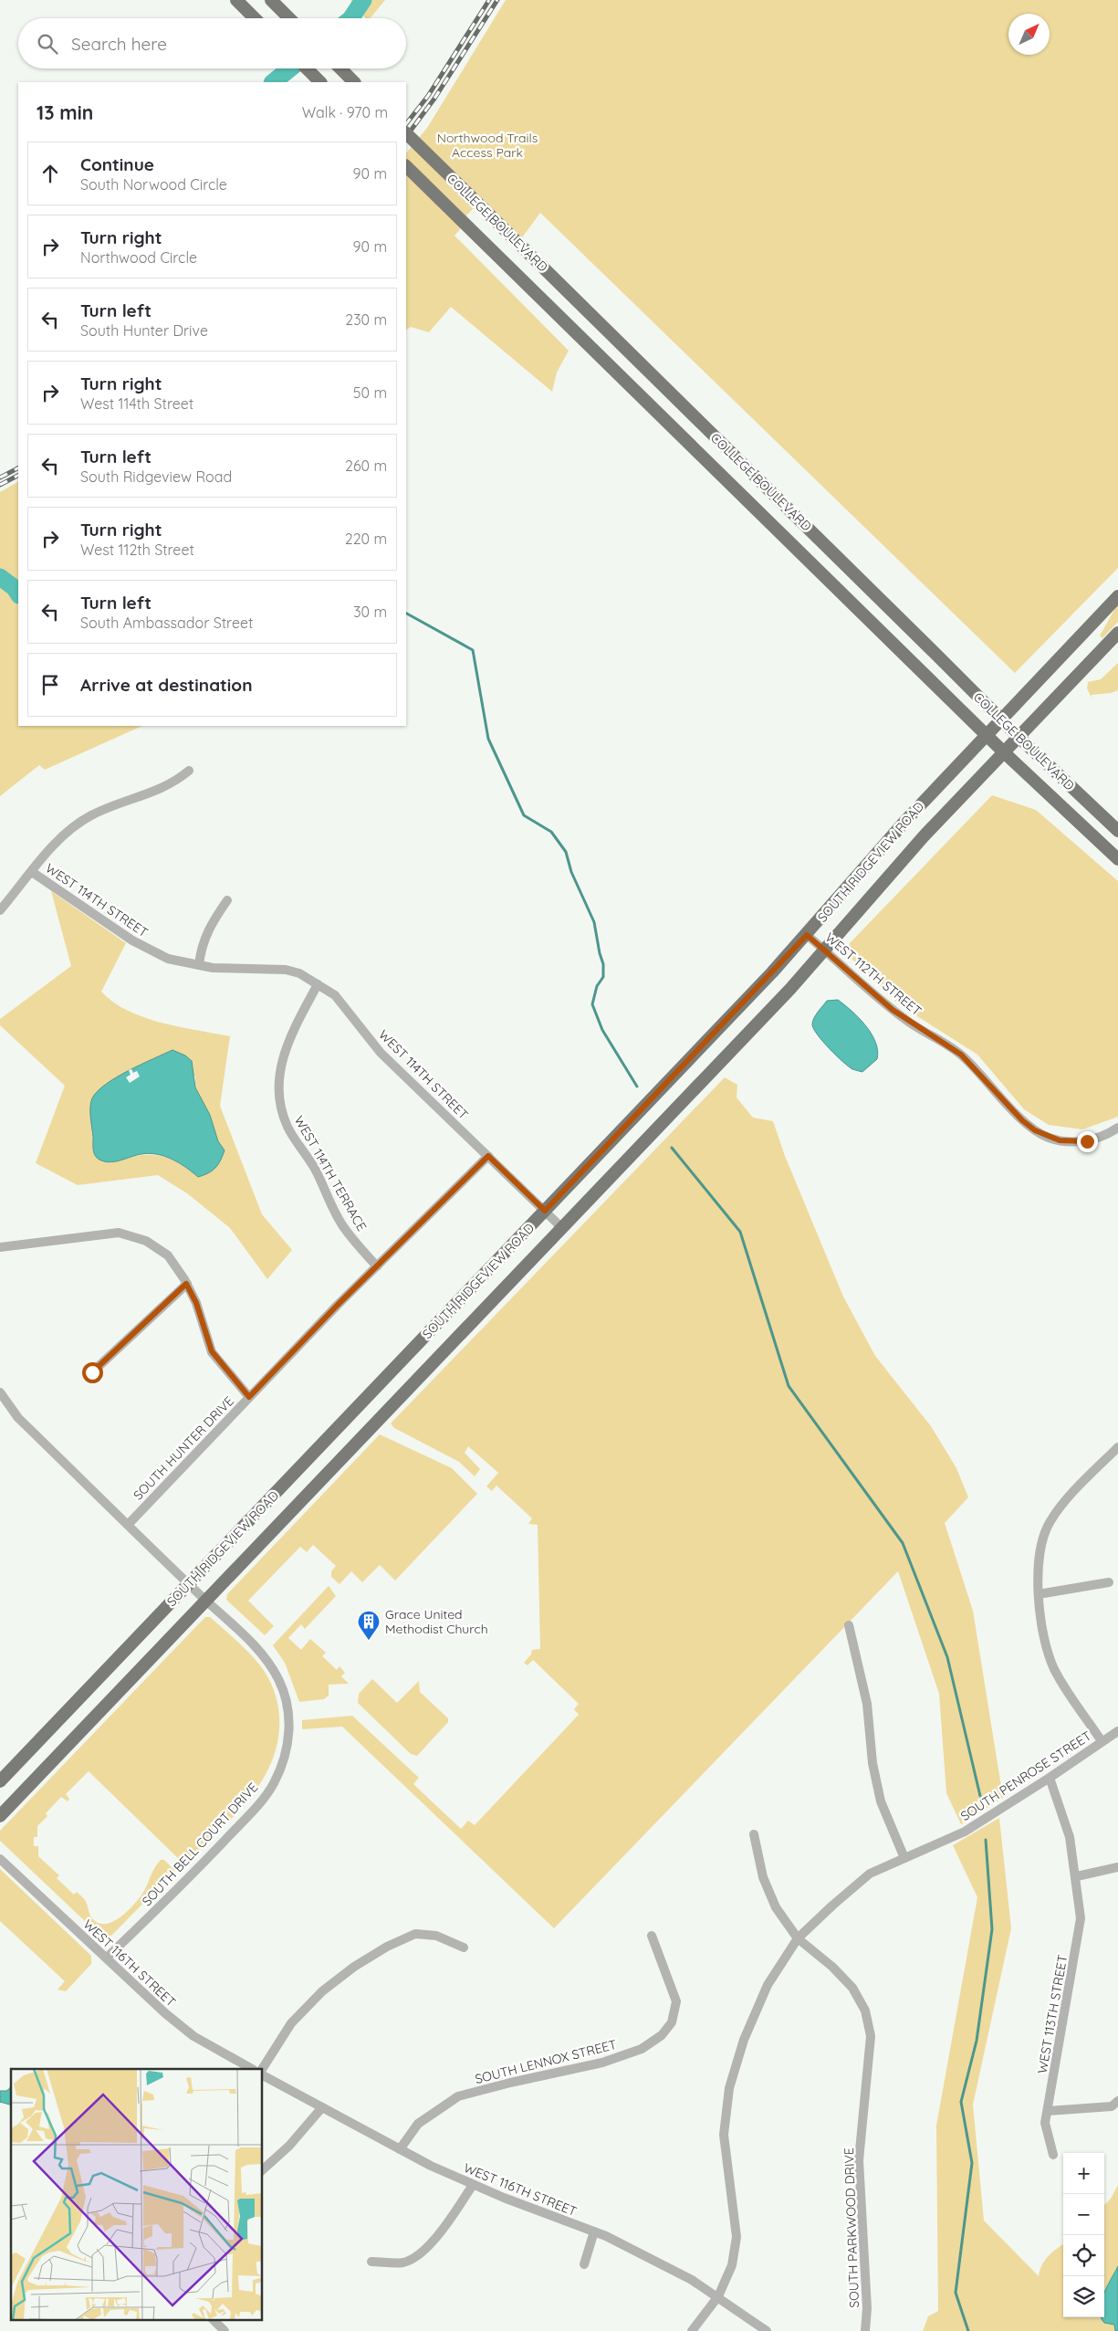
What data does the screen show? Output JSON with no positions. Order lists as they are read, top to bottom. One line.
{"streets":{"main road":["COLLEGE BOULEVARD","SOUTH RIDGEVIEW ROAD"],"street":["WEST 114TH STREET","WEST 112TH STREET","WEST 114TH TERRACE","SOUTH HUNTER DRIVE","SOUTH PENROSE STREET","SOUTH BELL COURT DRIVE","WEST 116TH STREET","WEST 113TH STREET","SOUTH LENNOX STREET","SOUTH PARKWOOD DRIVE"]},"crossings":[["COLLEGE BOULEVARD","SOUTH RIDGEVIEW ROAD"],["SOUTH RIDGEVIEW ROAD","WEST 114TH STREET"],["SOUTH RIDGEVIEW ROAD","WEST 112TH STREET"],["SOUTH RIDGEVIEW ROAD","SOUTH BELL COURT DRIVE"],["WEST 114TH STREET","WEST 114TH TERRACE"],["WEST 114TH STREET","SOUTH HUNTER DRIVE"],["WEST 114TH TERRACE","SOUTH HUNTER DRIVE"],["SOUTH HUNTER DRIVE","SOUTH BELL COURT DRIVE"],["SOUTH PENROSE STREET","WEST 116TH STREET"],["SOUTH PENROSE STREET","WEST 113TH STREET"],["SOUTH PENROSE STREET","SOUTH PARKWOOD DRIVE"],["SOUTH BELL COURT DRIVE","WEST 116TH STREET"],["WEST 116TH STREET","SOUTH LENNOX STREET"]],"parks":["Northwood Trails Access Park"],"places":{"building":["Grace United Methodist Church"]},"north":"top right","page":{"search":"Search here","heading":["13 min","Walk · 970 m"],"list":[["Continue","South Norwood Circle","90 m"],["Turn right","Northwood Circle","90 m"],["Turn left","South Hunter Drive","230 m"],["Turn right","West 114th Street","50 m"],["Turn left","South Ridgeview Road","260 m"],["Turn right","West 112th Street","220 m"],["Turn left","South Ambassador Street","30 m"],"Arrive at destination"],"map_buttons":["+","−"]}}
